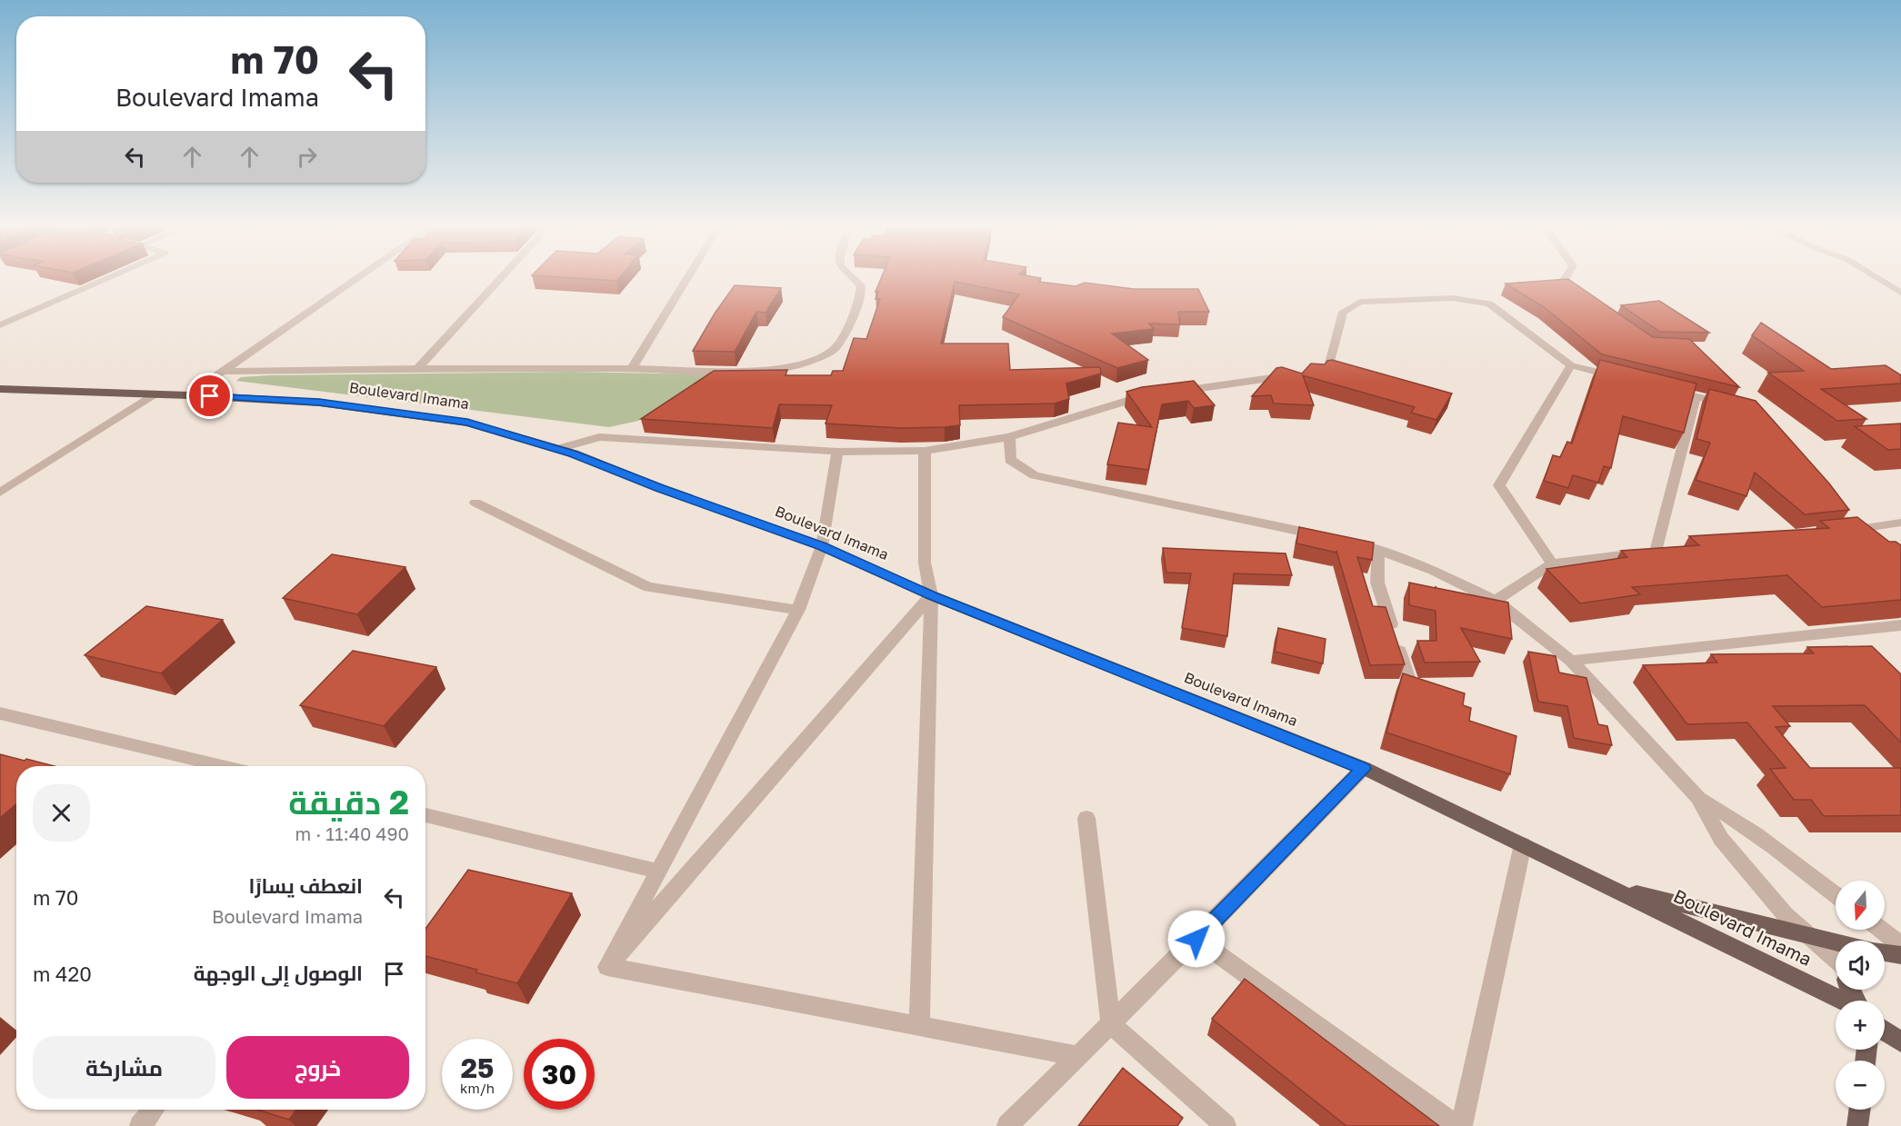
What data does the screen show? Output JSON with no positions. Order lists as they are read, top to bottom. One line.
{"streets":{"main road":["Boulevard Imama"]},"north":"bottom","page":{"turn":["70 m","Boulevard Imama"],"heading":["2 دقيقة","490 m · 11:40"],"list":[{"name":"انعطف يسارًا","note":"Boulevard Imama","value":"70 m"},{"name":"الوصول إلى الوجهة","value":"420 m"}],"map_buttons":["+","−"],"buttons":["خروج","مشاركة"],"speed":"25 km/h","limit":"30"}}
